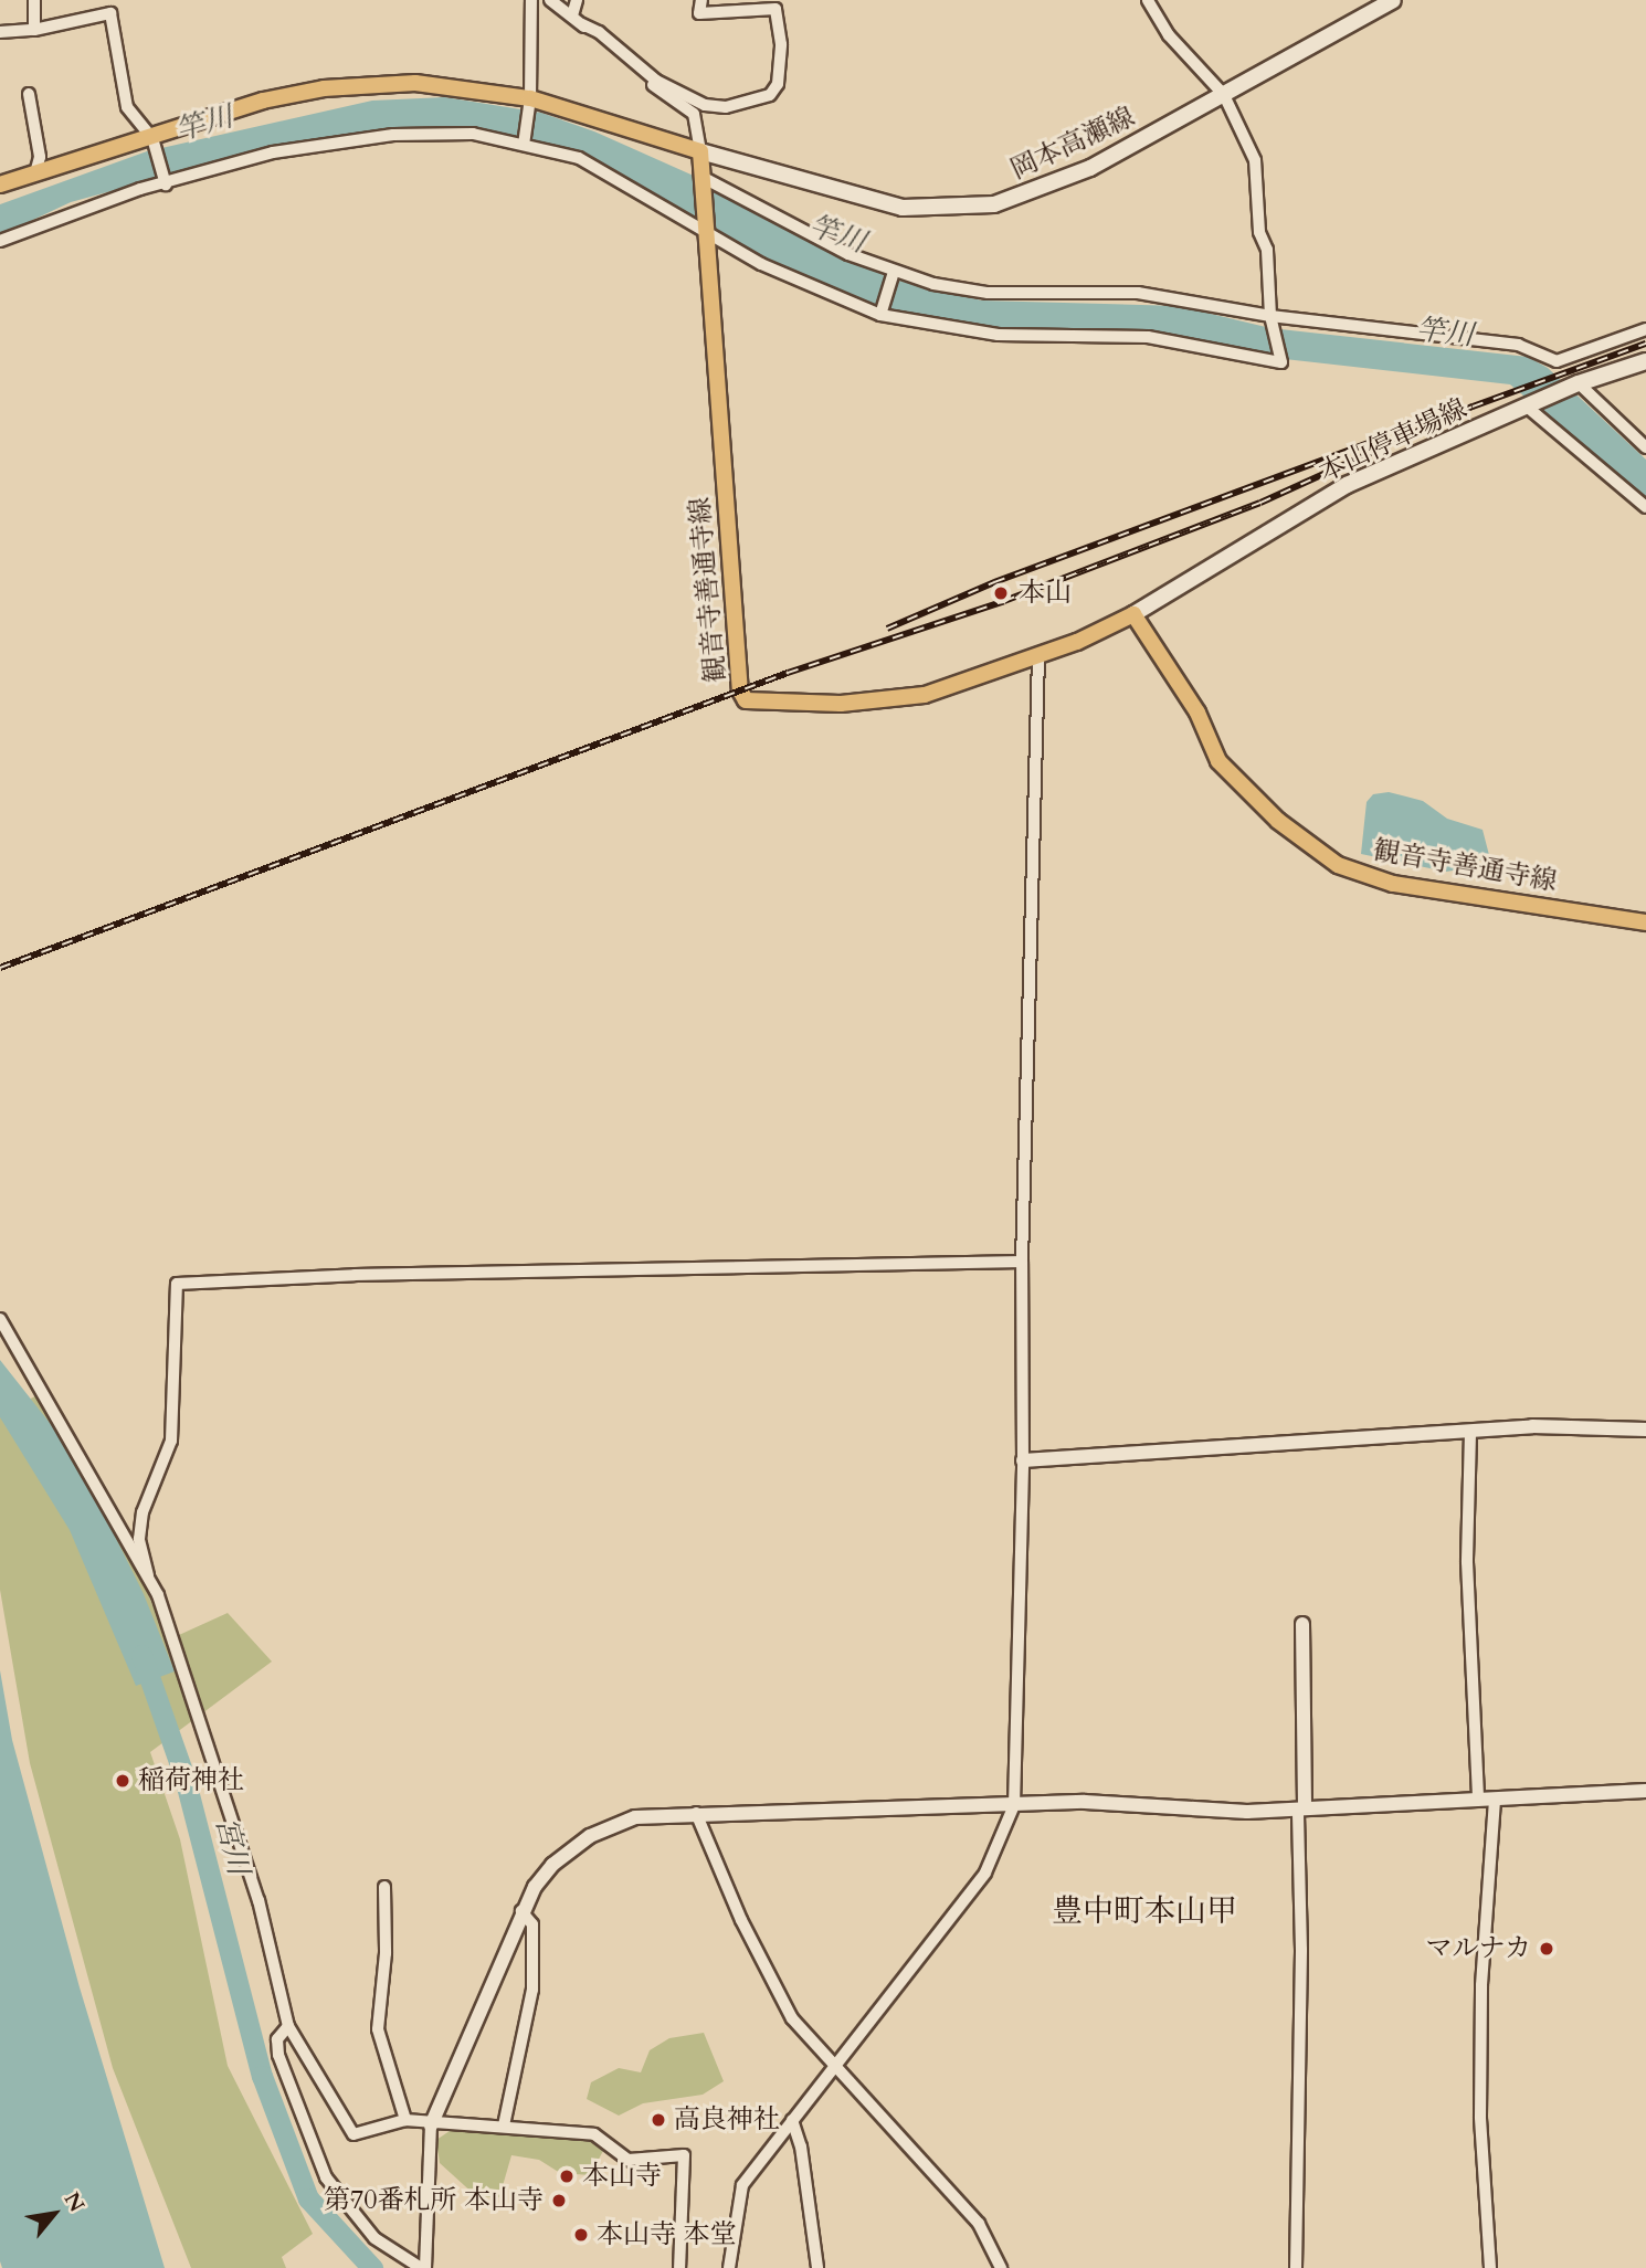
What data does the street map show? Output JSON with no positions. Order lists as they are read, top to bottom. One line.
{"streets":{"main road":["岡本高瀬線","本山停車場線","観音寺善通寺線"]},"crossings":[["岡本高瀬線","観音寺善通寺線"],["本山停車場線","観音寺善通寺線"]],"districts":["豊中町本山甲"],"water":["竿川","宮川"],"places":["本山","稲荷神社","マルナカ","高良神社","本山寺","第70番札所 本山寺","本山寺 本堂"],"north":"top right"}
